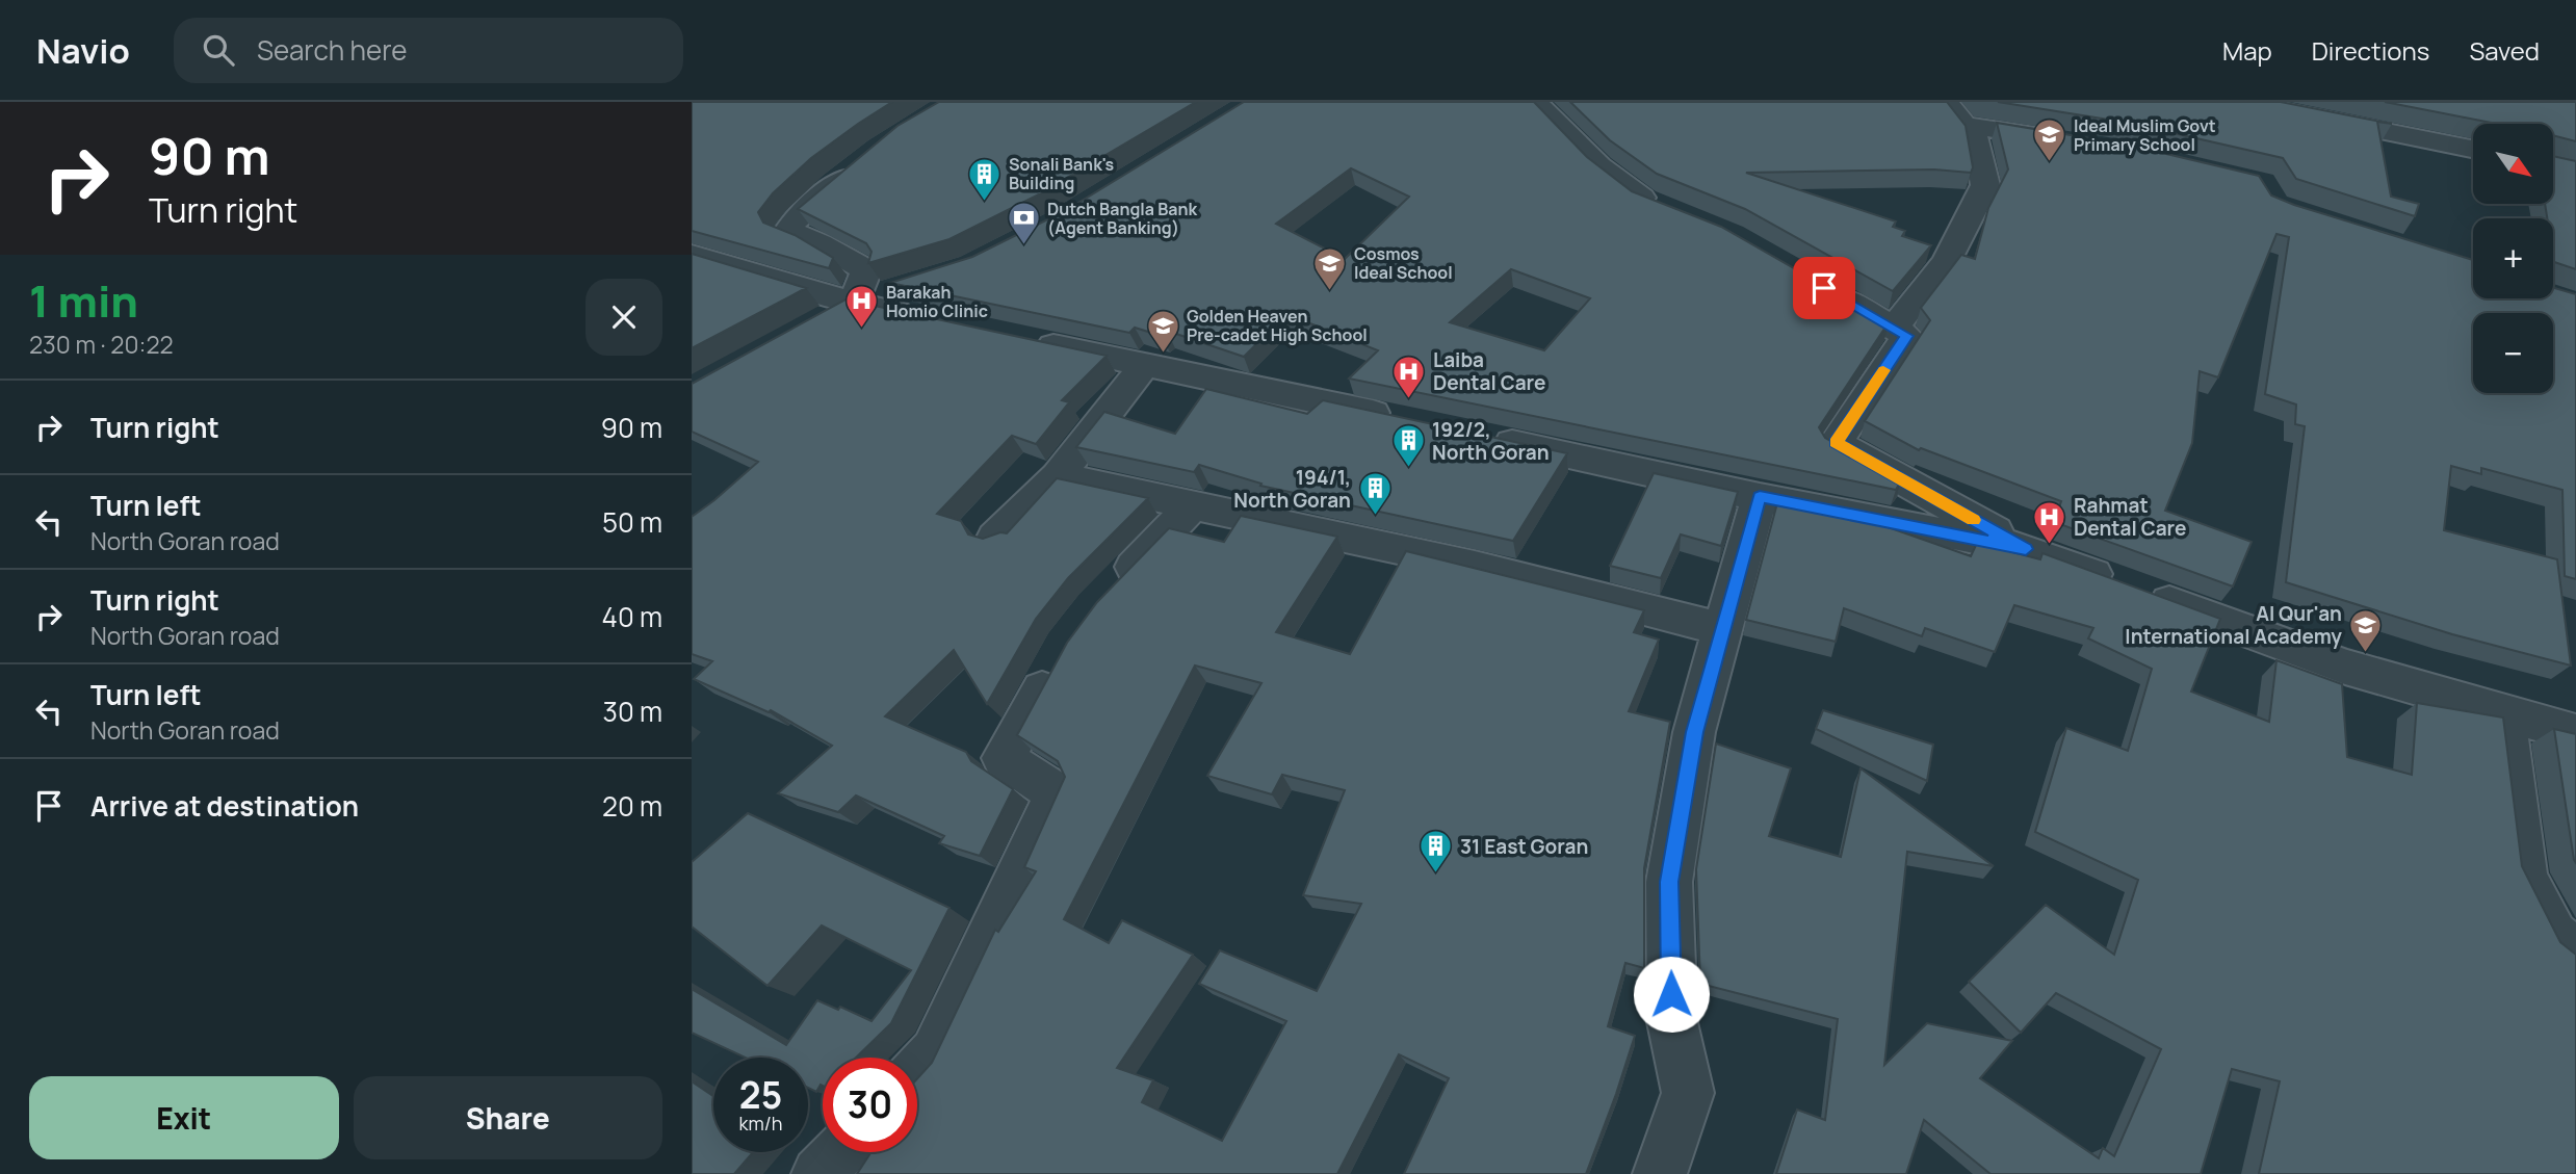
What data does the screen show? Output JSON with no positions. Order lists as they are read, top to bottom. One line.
{"places":{"school or university":["Ideal Muslim Govt Primary School","Cosmos Ideal School","Golden Heaven Pre-cadet High School","Al Qur'an International Academy"],"building":["Sonali Bank's Building","192/2, North Goran","194/1, North Goran","31 East Goran"],"bank":["Dutch Bangla Bank (Agent Banking)"],"hospital":["Barakah Homio Clinic","Laiba Dental Care","Rahmat Dental Care"]},"north":"bottom right","page":{"header":"Navio","search":"Search here","nav":["Map","Directions","Saved"],"turn":["90 m","Turn right"],"map_buttons":["+","−"],"heading":["1 min","230 m · 20:22"],"list":[{"name":"Turn right","value":"90 m"},{"name":"Turn left","note":"North Goran road","value":"50 m"},{"name":"Turn right","note":"North Goran road","value":"40 m"},{"name":"Turn left","note":"North Goran road","value":"30 m"},{"name":"Arrive at destination","value":"20 m"}],"speed":"25 km/h","limit":"30","buttons":["Exit","Share"]}}
